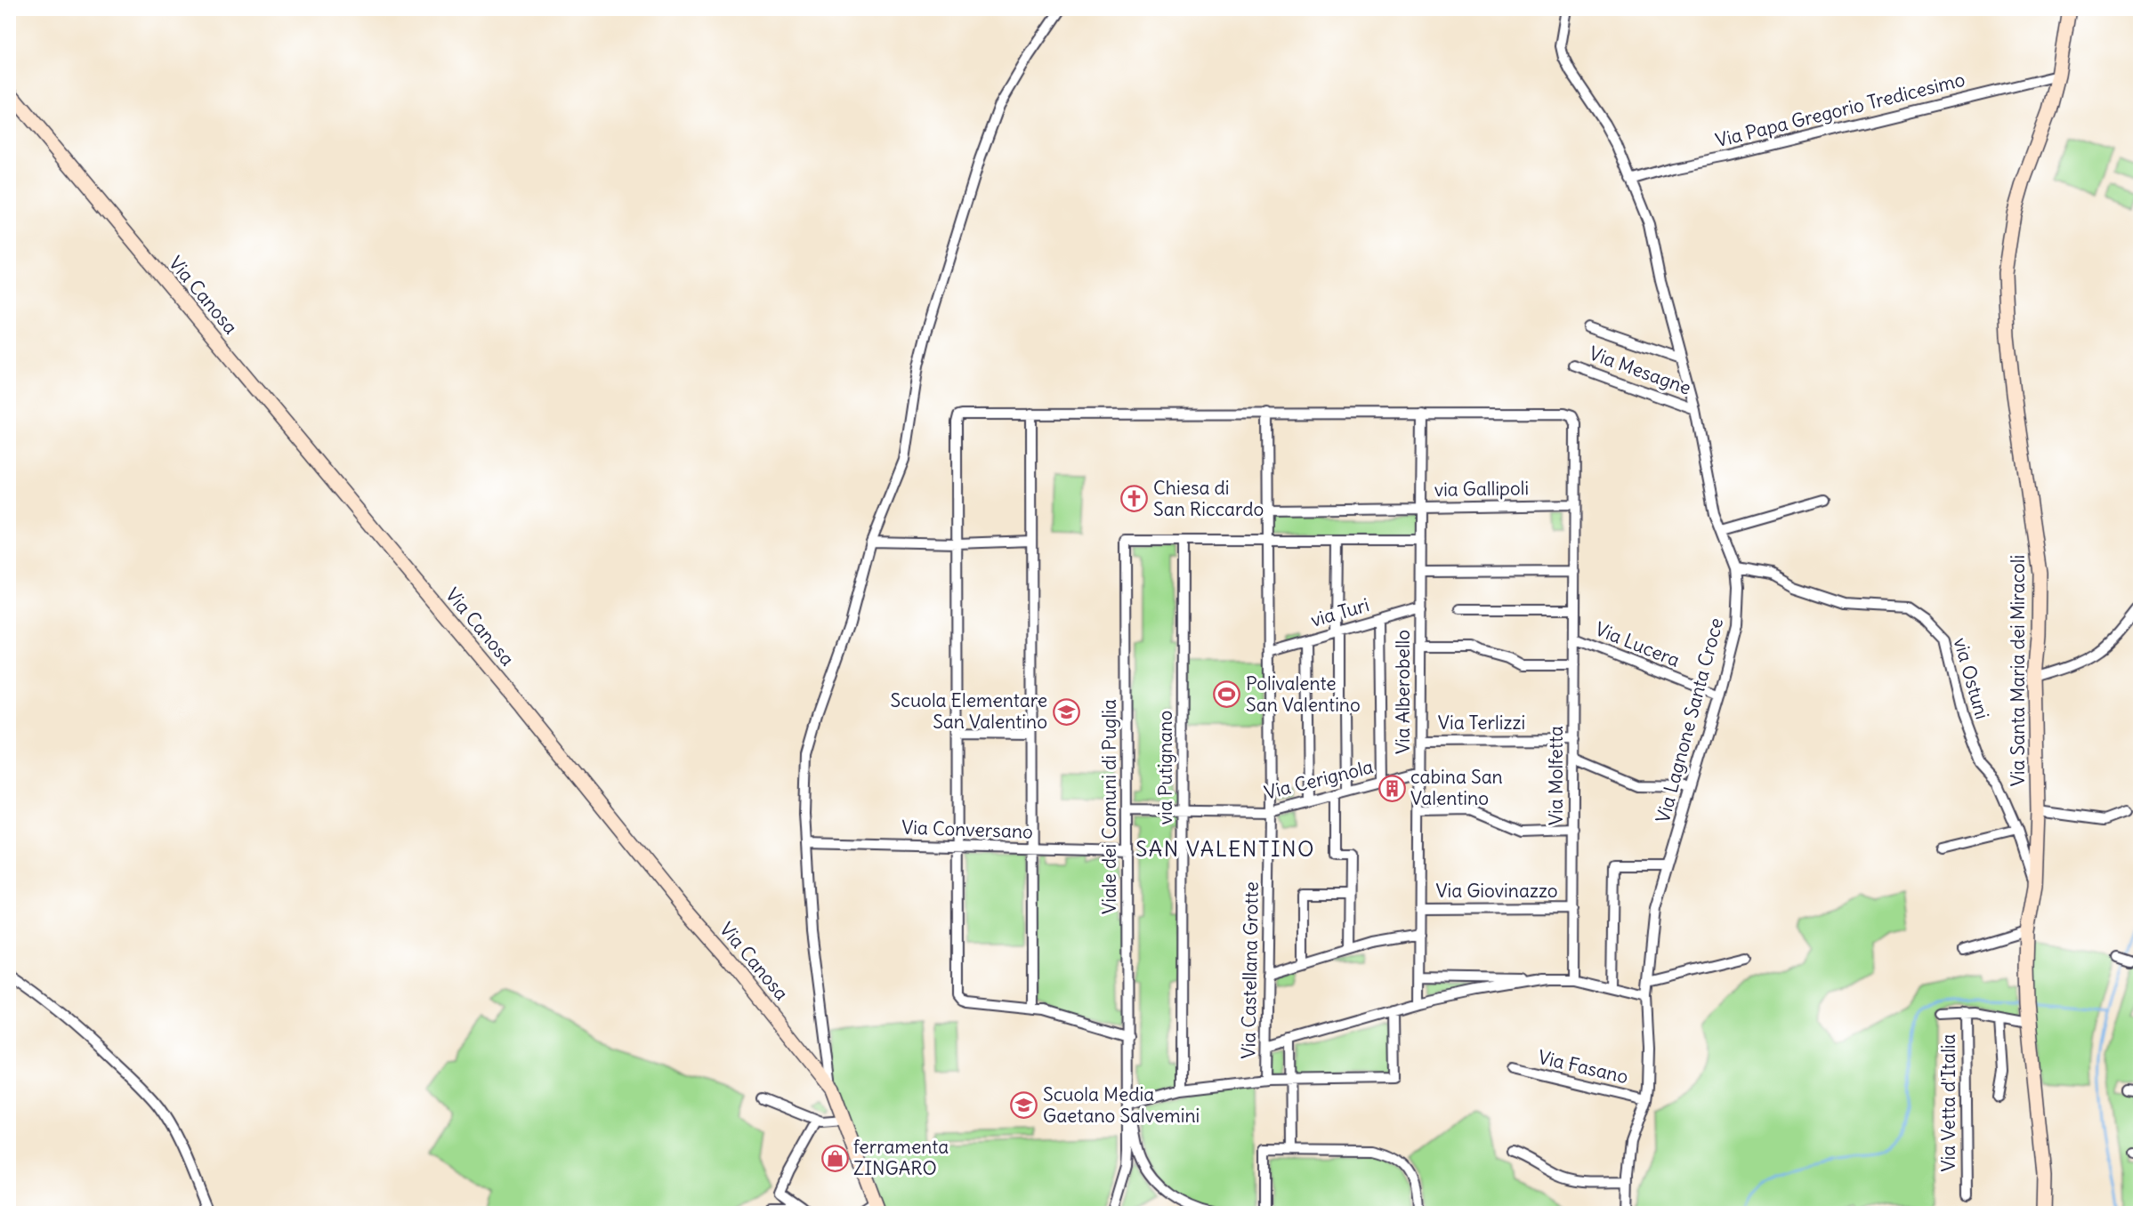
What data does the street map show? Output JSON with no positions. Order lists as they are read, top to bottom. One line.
{"streets":{"main road":["Via Canosa","Via Santa Maria dei Miracoli"],"street":["Via Papa Gregorio Tredicesimo","Via Mesagne","via Gallipoli","via Turi","Via Lucera","via Ostuni","Via Alberobello","Via Lagnone Santa Croce","Via Terlizzi","via Putignano","Via Molfetta","Via Cerignola","Viale dei Comuni di Puglia","Via Conversano","Via Giovinazzo","Via Castellana Grotte","Via Fasano","Via Vetta d'Italia"]},"crossings":[["Via Papa Gregorio Tredicesimo","Via Santa Maria dei Miracoli"],["Via Papa Gregorio Tredicesimo","Via Lagnone Santa Croce"],["Via Mesagne","Via Lagnone Santa Croce"],["via Gallipoli","Via Alberobello"],["via Gallipoli","Viale dei Comuni di Puglia"],["via Turi","Via Alberobello"],["via Turi","Via Castellana Grotte"],["Via Lucera","Via Lagnone Santa Croce"],["Via Lucera","Via Molfetta"],["Via Santa Maria dei Miracoli","via Ostuni"],["Via Santa Maria dei Miracoli","Via Vetta d'Italia"],["via Ostuni","Via Lagnone Santa Croce"],["Via Alberobello","Via Terlizzi"],["Via Alberobello","Via Cerignola"],["Via Alberobello","Via Giovinazzo"],["Via Lagnone Santa Croce","Via Fasano"],["Via Terlizzi","Via Molfetta"],["via Putignano","Via Cerignola"],["via Putignano","Viale dei Comuni di Puglia"],["Via Molfetta","Via Giovinazzo"],["Via Cerignola","Viale dei Comuni di Puglia"],["Via Cerignola","Via Castellana Grotte"],["Viale dei Comuni di Puglia","Via Conversano"],["Viale dei Comuni di Puglia","Via Castellana Grotte"]],"districts":["SAN VALENTINO"],"places":{"church":["Chiesa di San Riccardo"],"sports":["Polivalente San Valentino"],"school or university":["Scuola Elementare San Valentino","Scuola Media Gaetano Salvemini"],"building":["cabina San Valentino"],"shop":["ferramenta ZINGARO"]}}
